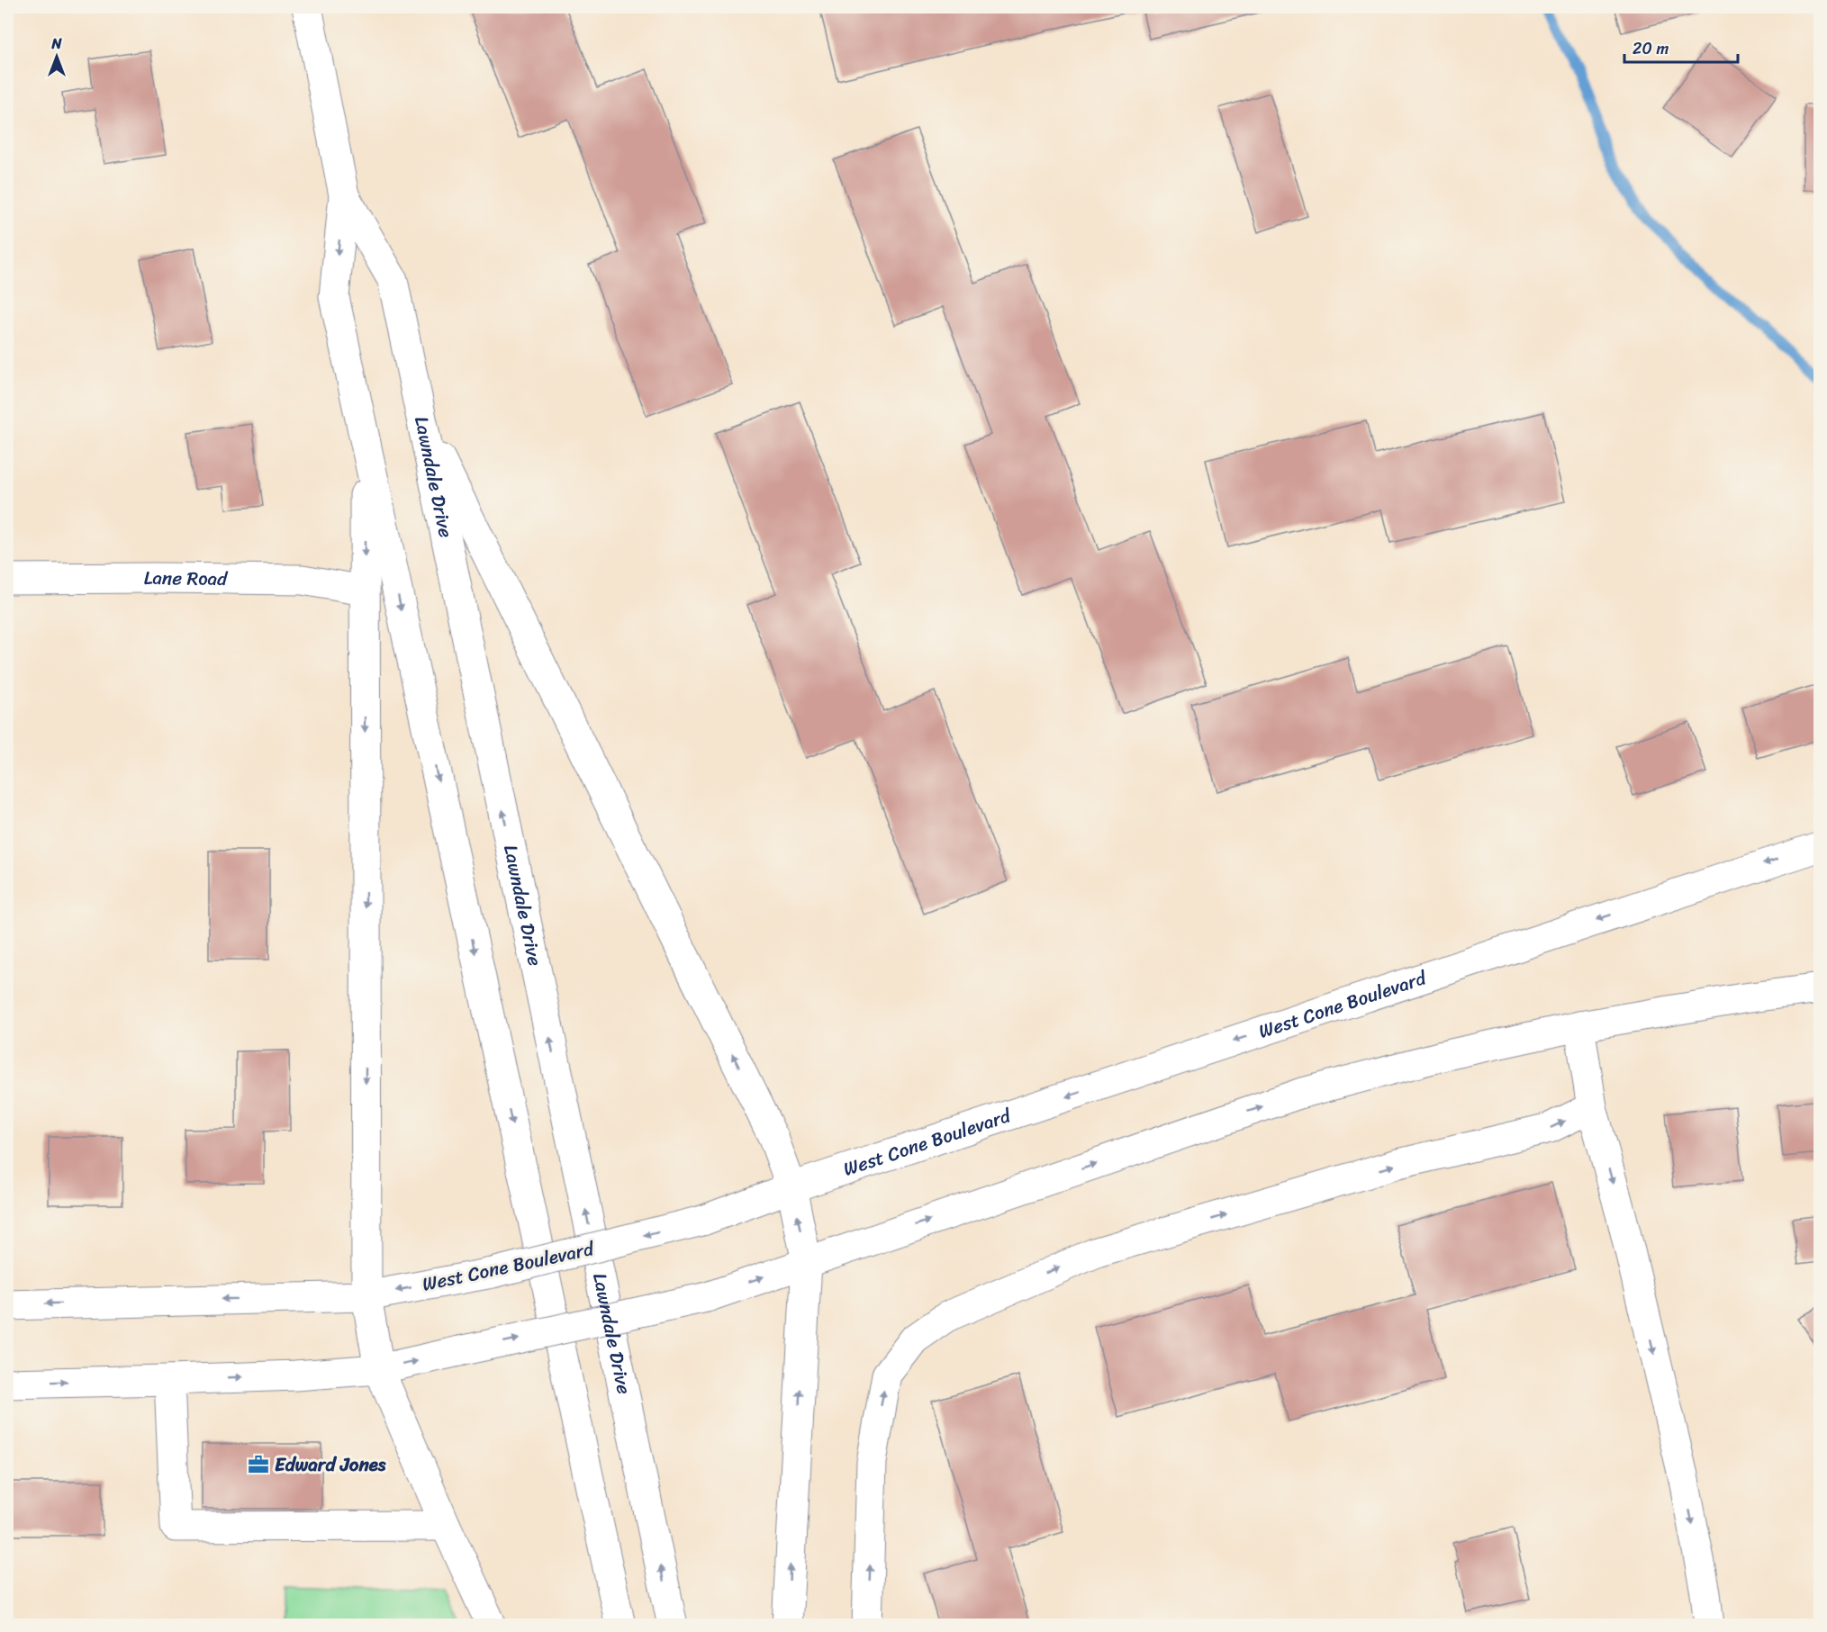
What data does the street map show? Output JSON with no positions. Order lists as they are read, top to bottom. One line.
{"streets":{"main road":["Lawndale Drive","Lane Road","West Cone Boulevard"]},"places":{"office":["Edward Jones"]},"scale_bar":"20 m","north":"top"}
